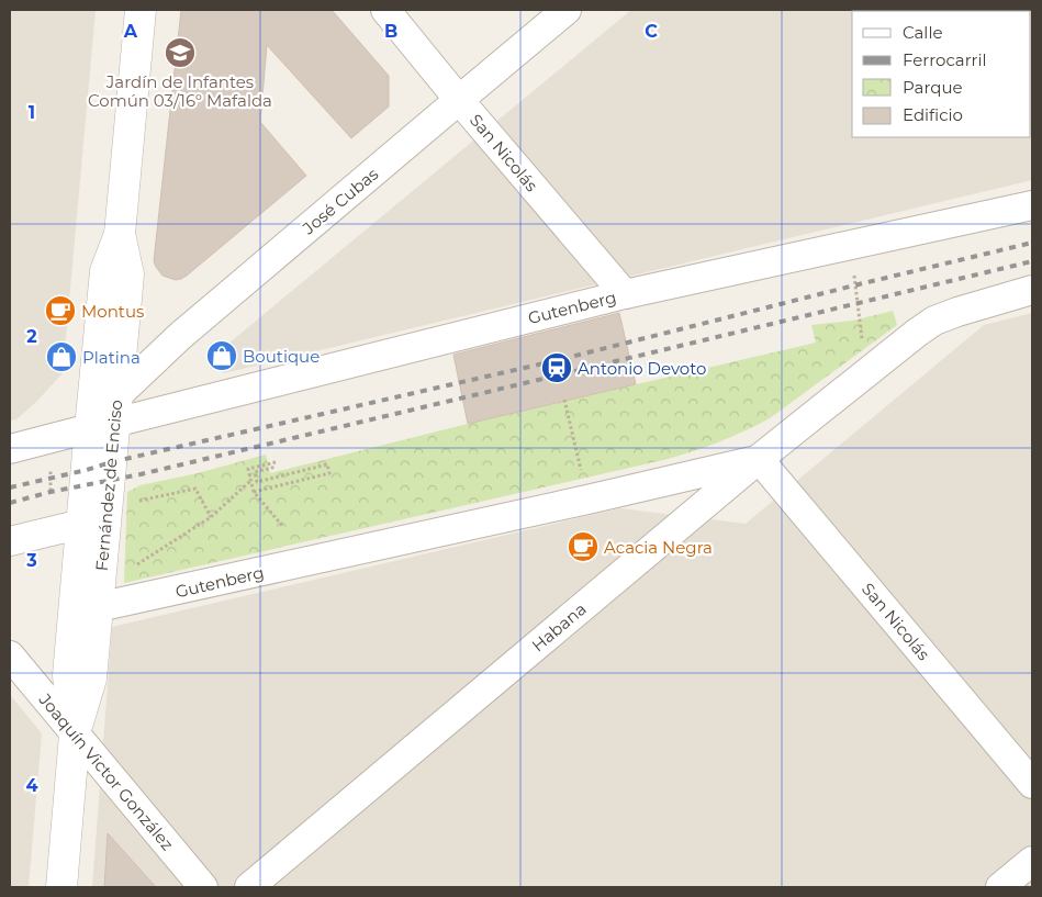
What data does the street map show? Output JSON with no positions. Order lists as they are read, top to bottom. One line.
{"streets":{"street":["San Nicolás","José Cubas","Gutenberg","Fernández de Enciso","Habana","Joaquín Victor González"]},"crossings":[["San Nicolás","José Cubas"],["San Nicolás","Gutenberg"],["San Nicolás","Habana"],["José Cubas","Gutenberg"],["José Cubas","Fernández de Enciso"],["Gutenberg","Fernández de Enciso"],["Gutenberg","Habana"],["Fernández de Enciso","Joaquín Victor González"]],"places":{"school or university":["Jardín de Infantes Común 03/16° Mafalda"],"cafe":["Montus","Acacia Negra"],"shop":["Boutique","Platina"],"station":["Antonio Devoto"]},"legend":["Calle","Ferrocarril","Parque","Edificio"],"grid":{"columns":["A","B","C"],"rows":["1","2","3","4"]}}
